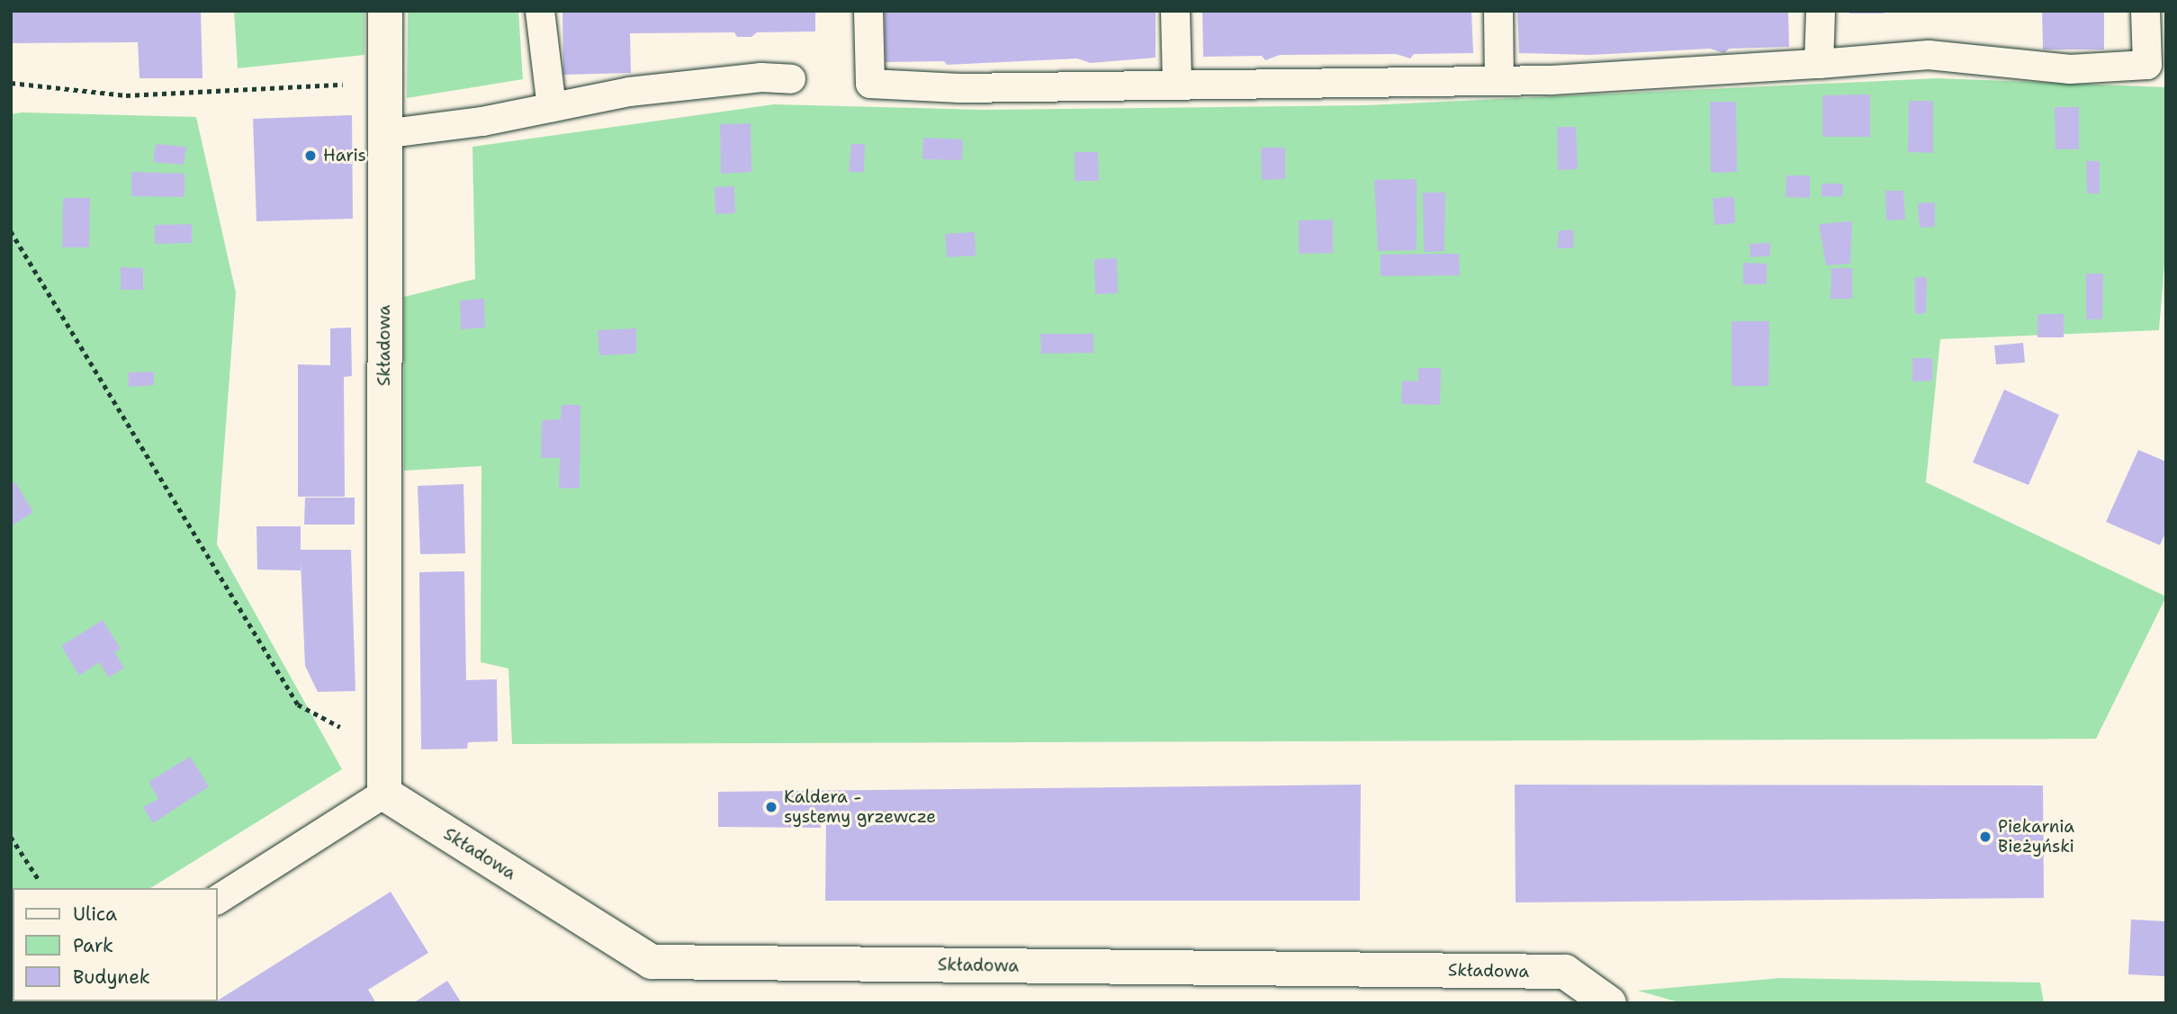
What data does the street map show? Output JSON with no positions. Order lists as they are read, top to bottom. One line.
{"streets":{"street":["Składowa"]},"places":["Haris","Kaldera - systemy grzewcze","Piekarnia Bieżyński"],"legend":["Ulica","Park","Budynek"]}
